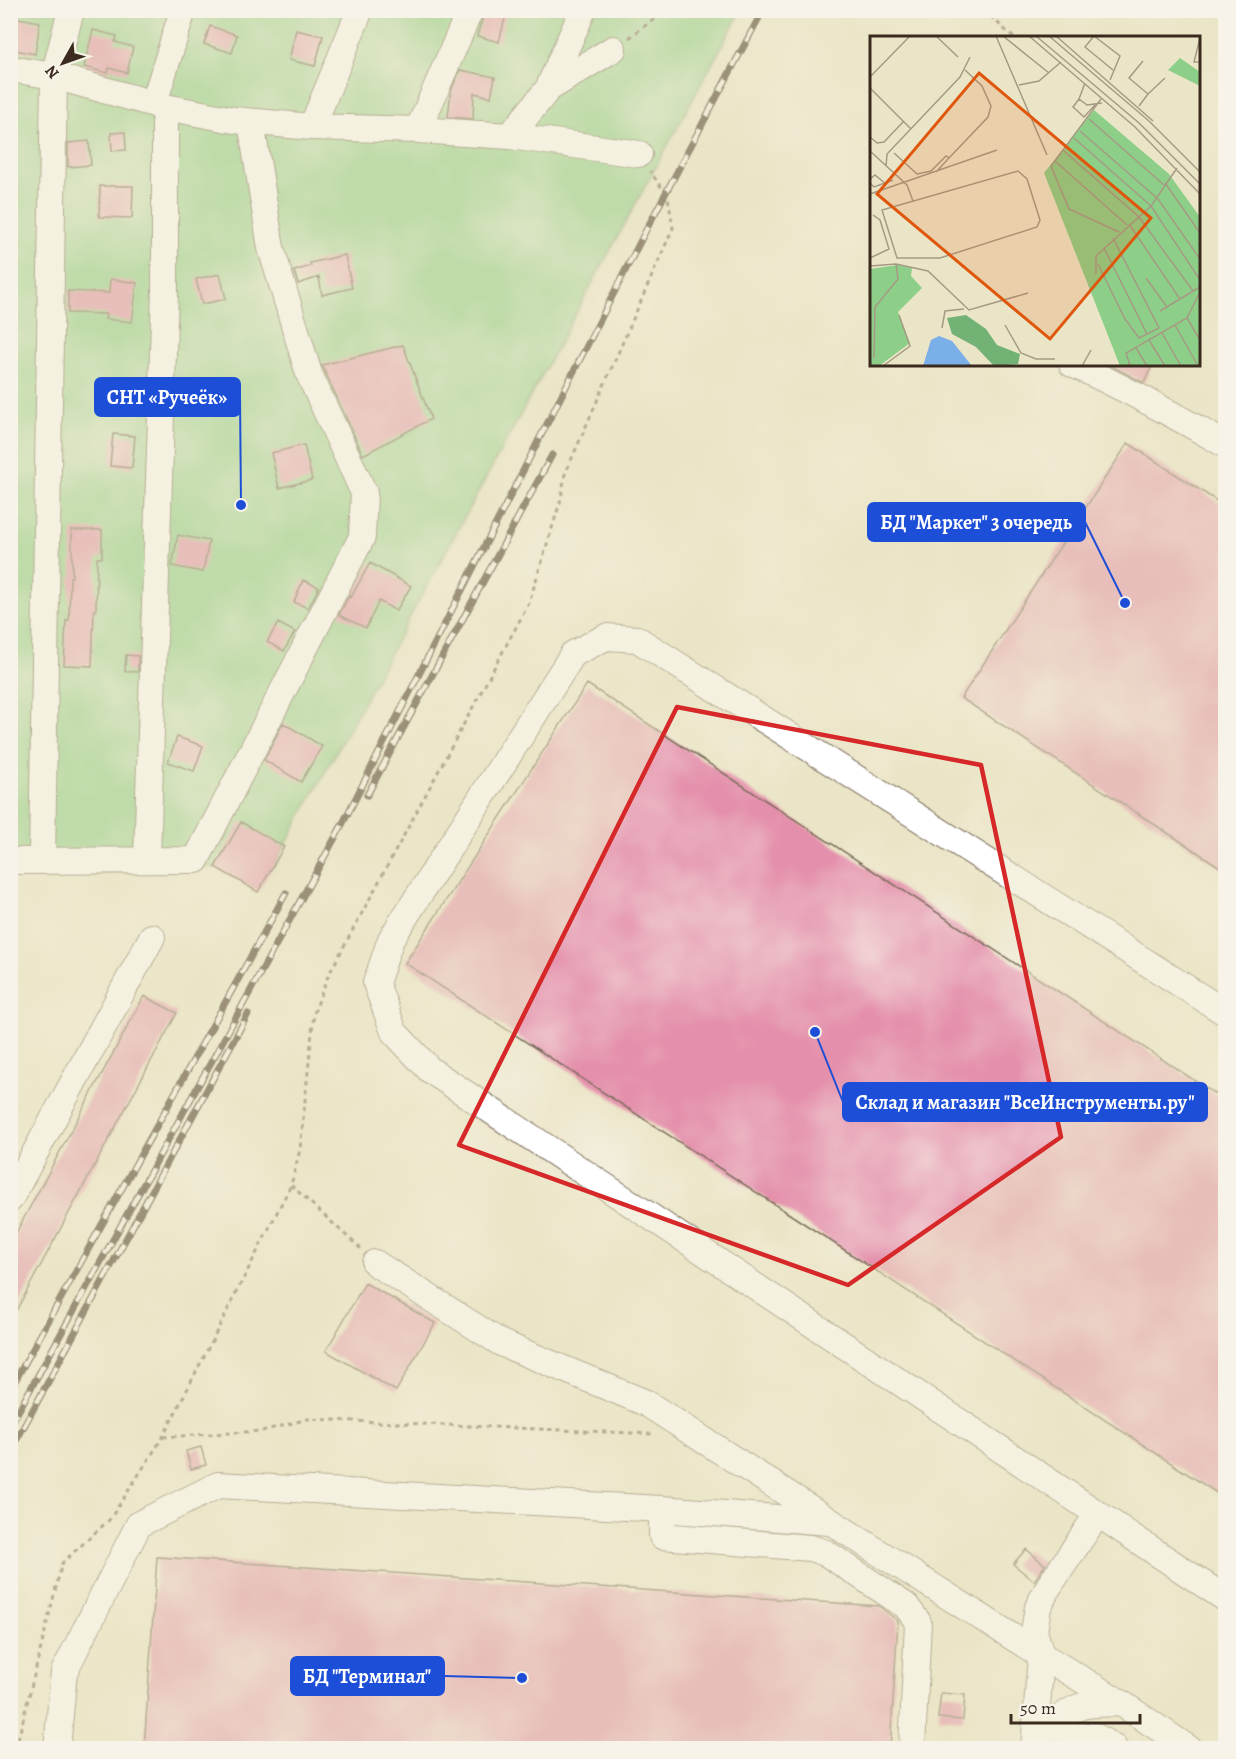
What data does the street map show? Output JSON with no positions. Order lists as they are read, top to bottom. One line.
{"places":["СНТ «Ручеёк»","БД \"Маркет\" 3 очередь","Склад и магазин \"ВсеИнструменты.ру\"","БД \"Терминал\""],"scale_bar":"50 m","north":"bottom left"}
